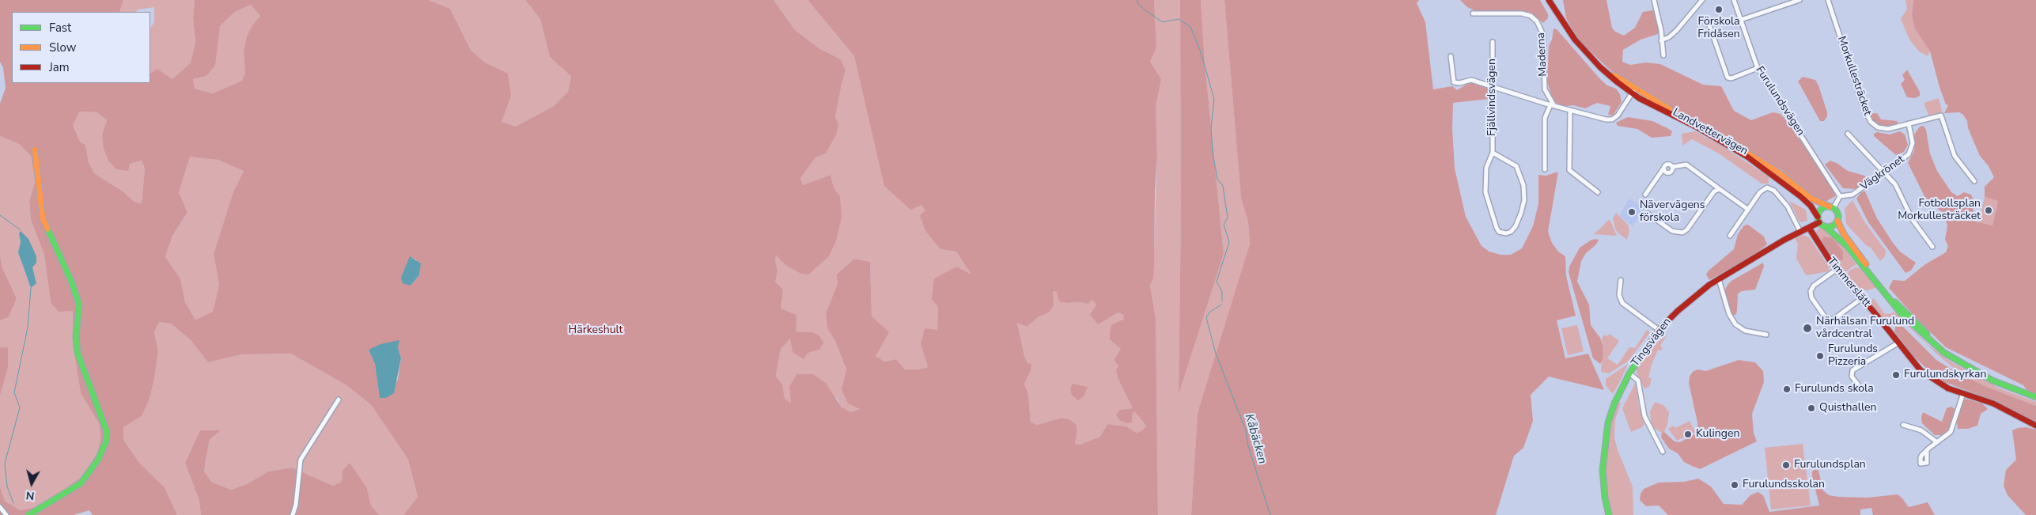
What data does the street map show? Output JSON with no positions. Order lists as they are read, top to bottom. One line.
{"streets":{"street":["Maderna","Morkullesträcket","Fjällvindsvägen","Furulundsvägen","Landvettervägen","Vägkrönet","Timmerslätt","Tingsvägen"]},"crossings":[["Morkullesträcket","Vägkrönet"],["Furulundsvägen","Vägkrönet"],["Landvettervägen","Tingsvägen"],["Timmerslätt","Tingsvägen"]],"water":["Kåbäcken"],"parks":["Härkeshult"],"places":["Förskola Fridåsen","Fotbollsplan Morkullesträcket","Nävervägens förskola","Närhälsan Furulund vårdcentral","Furulunds Pizzeria","Furulundskyrkan","Furulunds skola","Quisthallen","Kulingen","Furulundsplan","Furulundsskolan"],"legend":["Fast","Slow","Jam"],"north":"bottom"}
